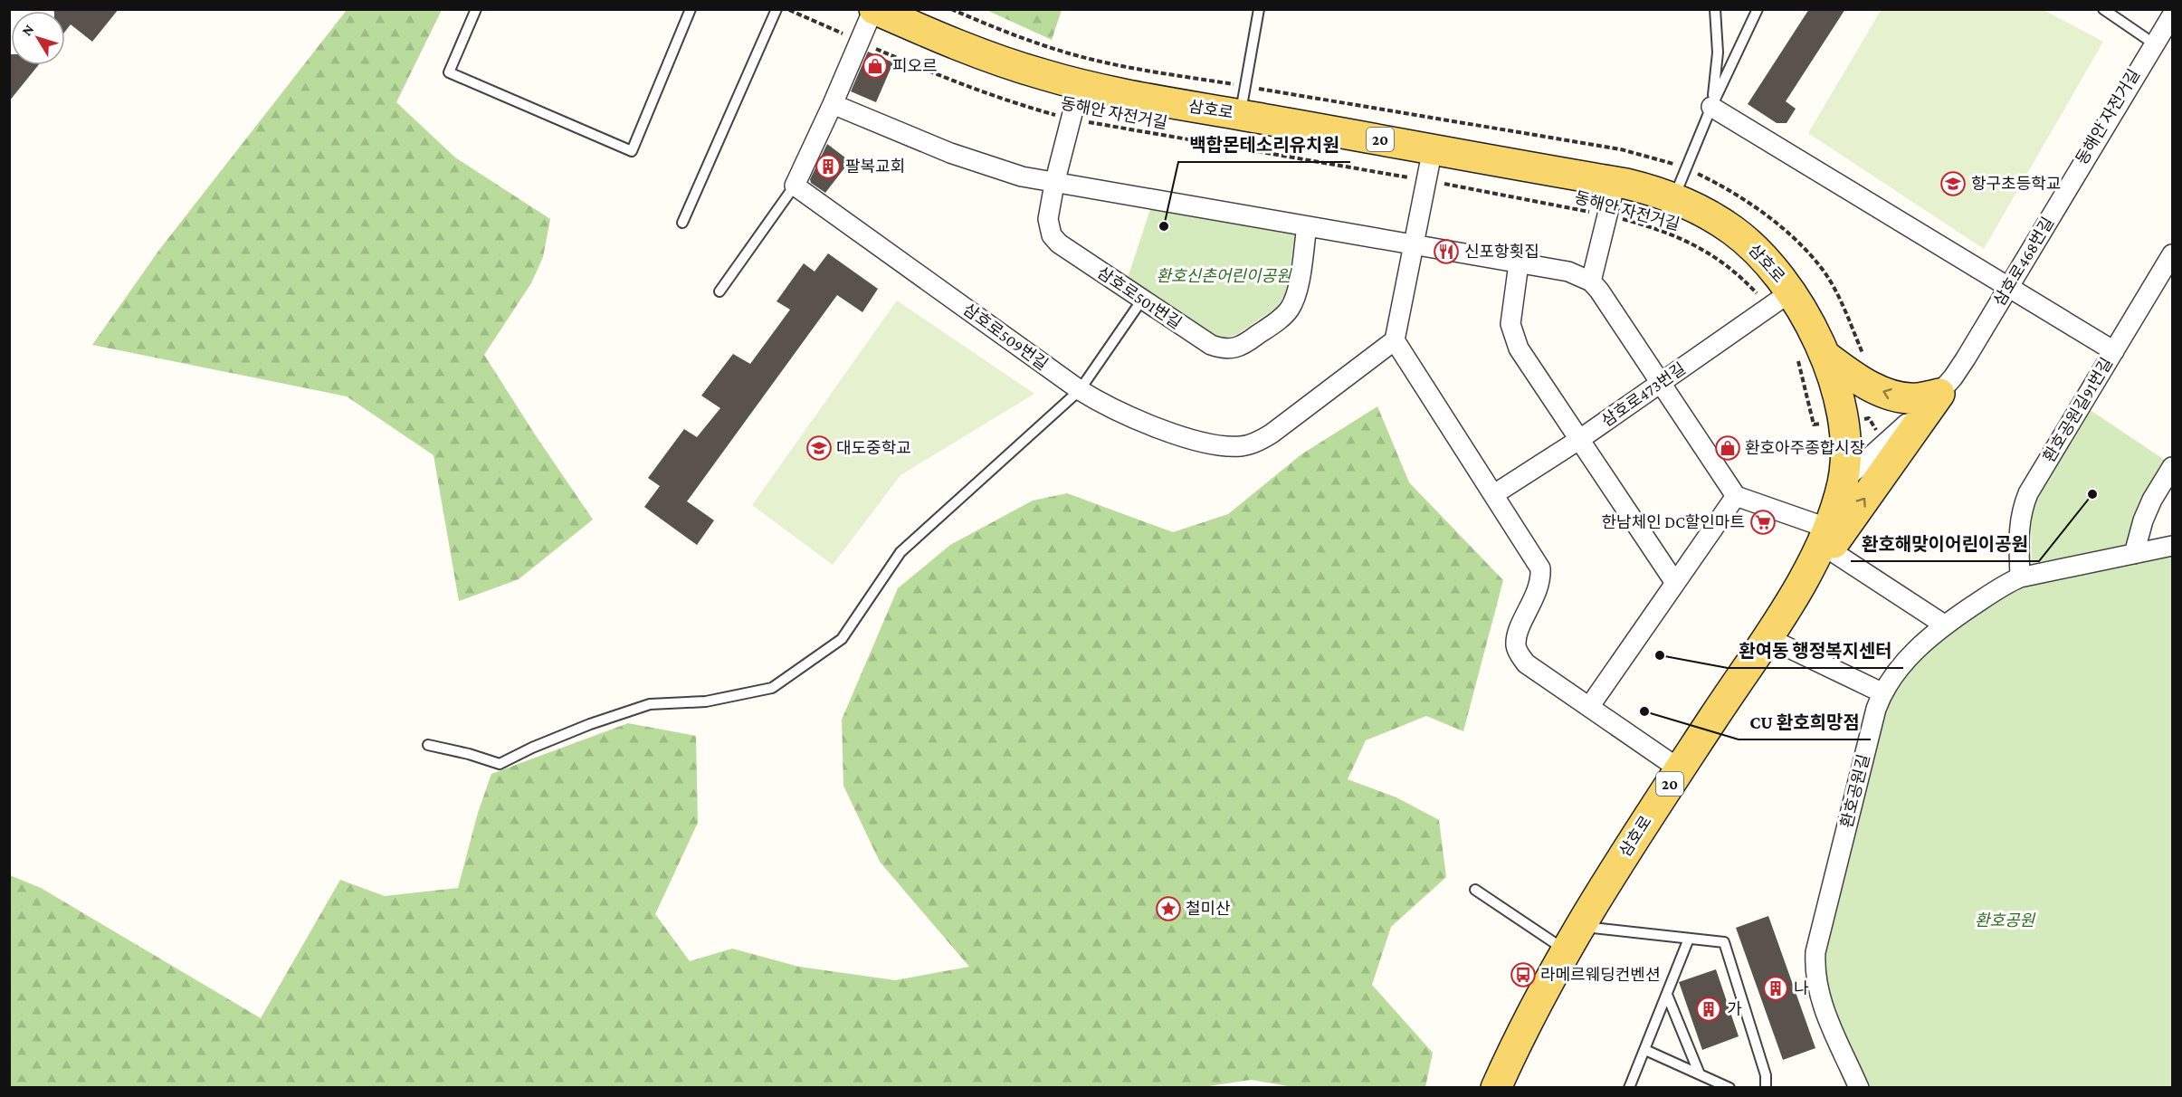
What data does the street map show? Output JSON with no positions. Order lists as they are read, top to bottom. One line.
{"streets":{"main road":["삼호로","20"],"street":["삼호로468번길","삼호로501번길","삼호로509번길","삼호로473번길","환호공원길91번길","환호공원길"],"path":["동해안 자전거길"]},"crossings":[["삼호로","동해안 자전거길"],["삼호로","삼호로468번길"],["삼호로","삼호로501번길"],["삼호로","삼호로473번길"],["동해안 자전거길","삼호로501번길"],["동해안 자전거길","삼호로473번길"],["환호공원길91번길","환호공원길"]],"parks":["환호신촌어린이공원","환호공원"],"places":{"shop":["피오르","환호아주종합시장"],"building":["팔복교회","나","가"],"school or university":["항구초등학교","대도중학교"],"other":["백합몬테소리유치원","환호해맞이어린이공원","환여동 행정복지센터","CU 환호희망점"],"restaurant":["신포항횟집"],"supermarket":["한남체인 DC할인마트"],"place":["철미산"],"bus stop":["라메르웨딩컨벤션"]},"north":"top left"}
